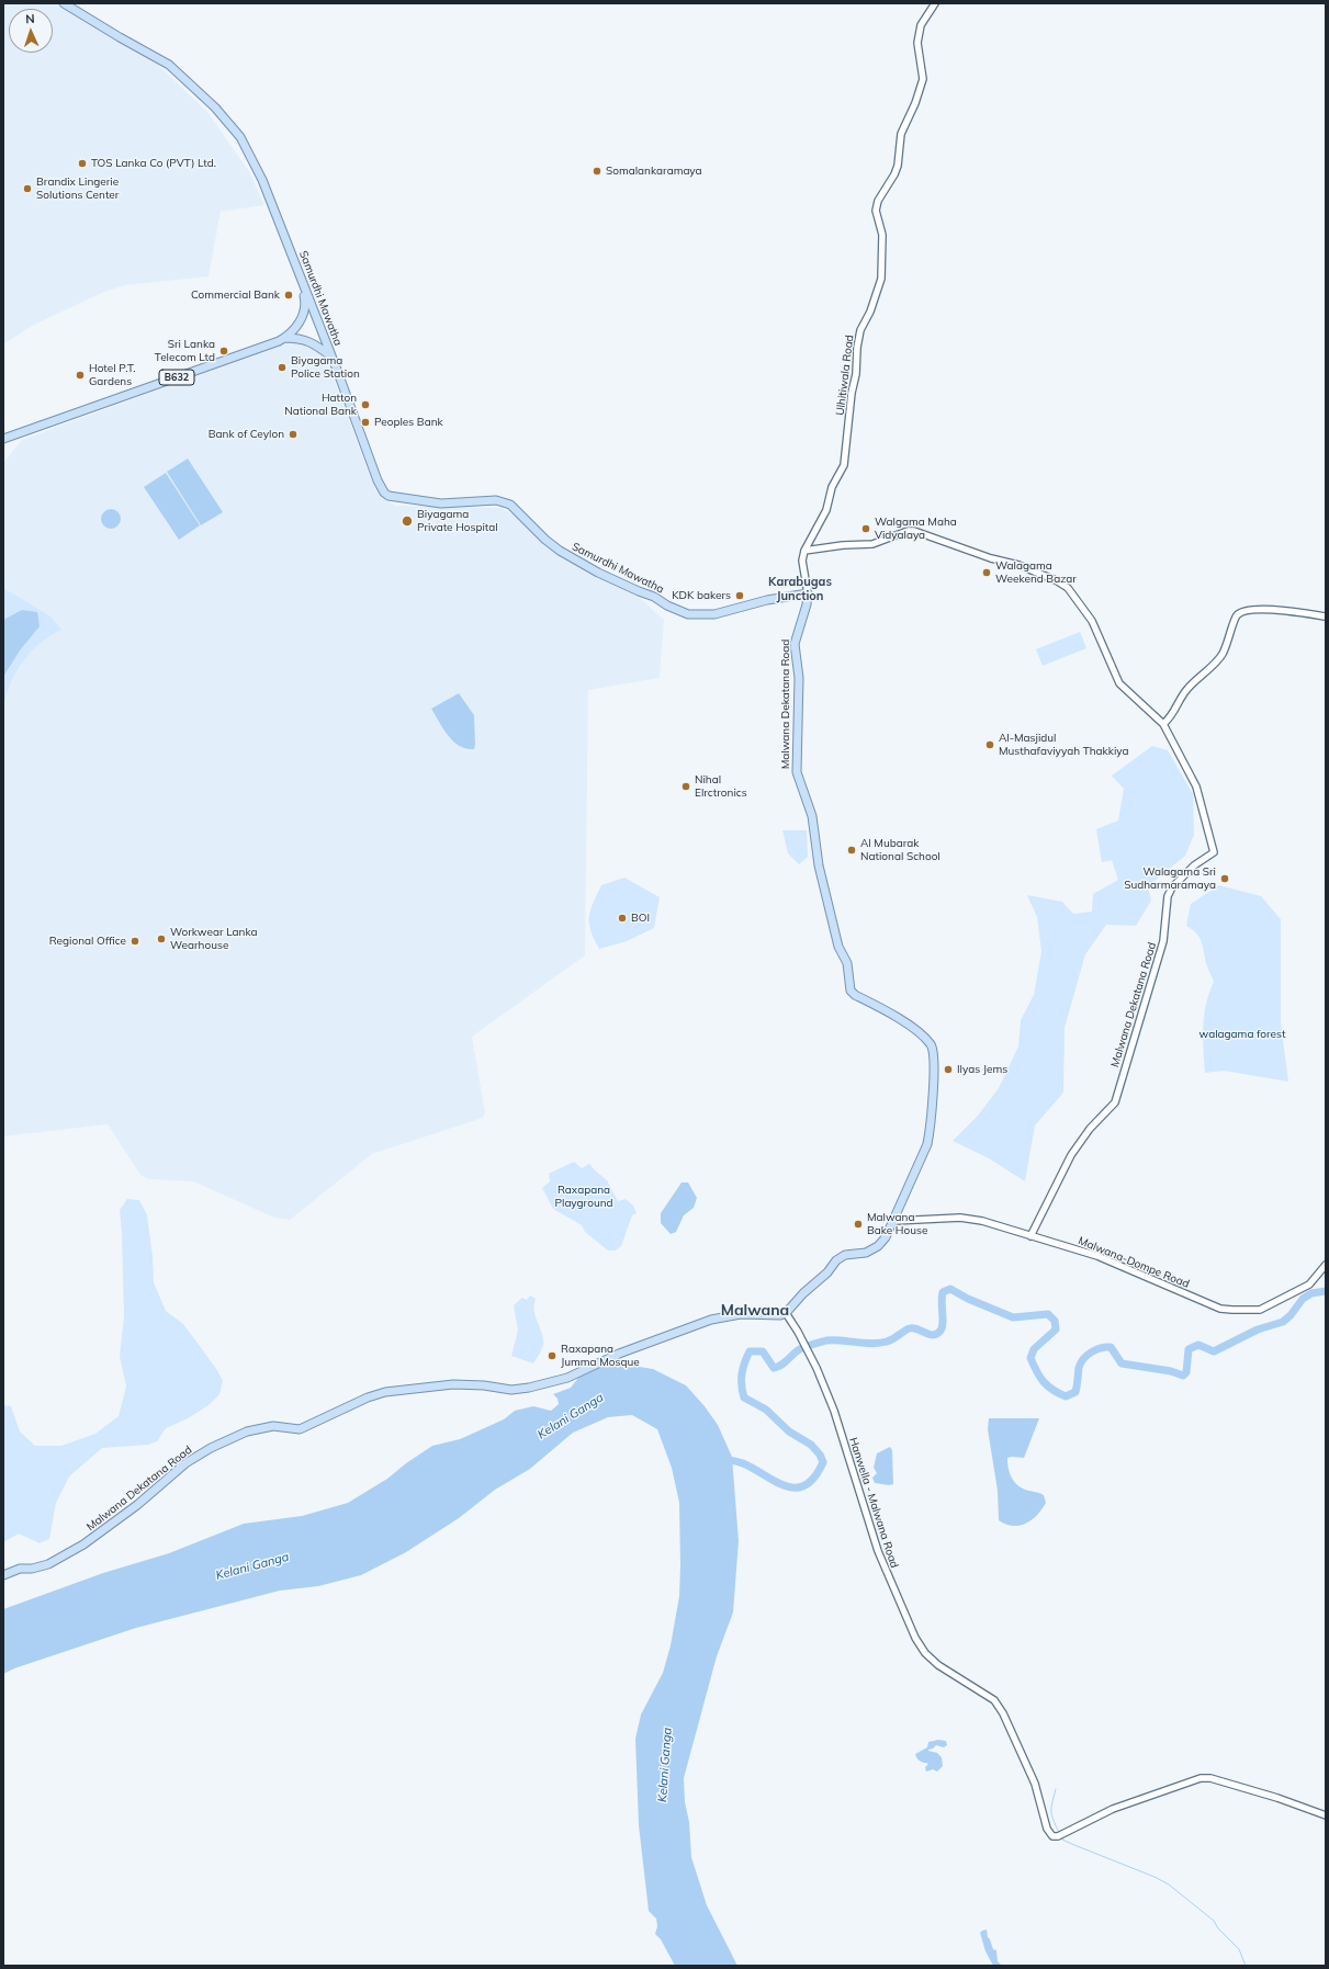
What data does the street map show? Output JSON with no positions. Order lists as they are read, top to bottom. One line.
{"streets":{"main road":["Samurdhi Mawatha","B632","Malwana Dekatana Road"],"street":["Ulhitiwala Road","Malwana-Dompe Road","Hanwella - Malwana Road"]},"crossings":[["Samurdhi Mawatha","B632"],["Samurdhi Mawatha","Malwana Dekatana Road"],["Ulhitiwala Road","Malwana Dekatana Road"],["Malwana Dekatana Road","Malwana-Dompe Road"],["Malwana Dekatana Road","Hanwella - Malwana Road"]],"districts":["Karabugas Junction","Malwana"],"water":["Kelani Ganga"],"parks":["walagama forest","Raxapana Playground"],"places":["TOS Lanka Co (PVT) Ltd.","Somalankaramaya","Brandix Lingerie Solutions Center","Commercial Bank","Sri Lanka Telecom Ltd","Biyagama Police Station","Hotel P.T. Gardens","Hatton National Bank","Peoples Bank","Bank of Ceylon","Biyagama Private Hospital","Walgama Maha Vidyalaya","Walagama Weekend Bazar","KDK bakers","Al-Masjidul Musthafaviyyah Thakkiya","Nihal Elrctronics","Al Mubarak National School","Walagama Sri Sudharmaramaya","BOI","Workwear Lanka Wearhouse","Regional Office","Ilyas Jems","Malwana Bake House","Raxapana Jumma Mosque"],"north":"top"}
